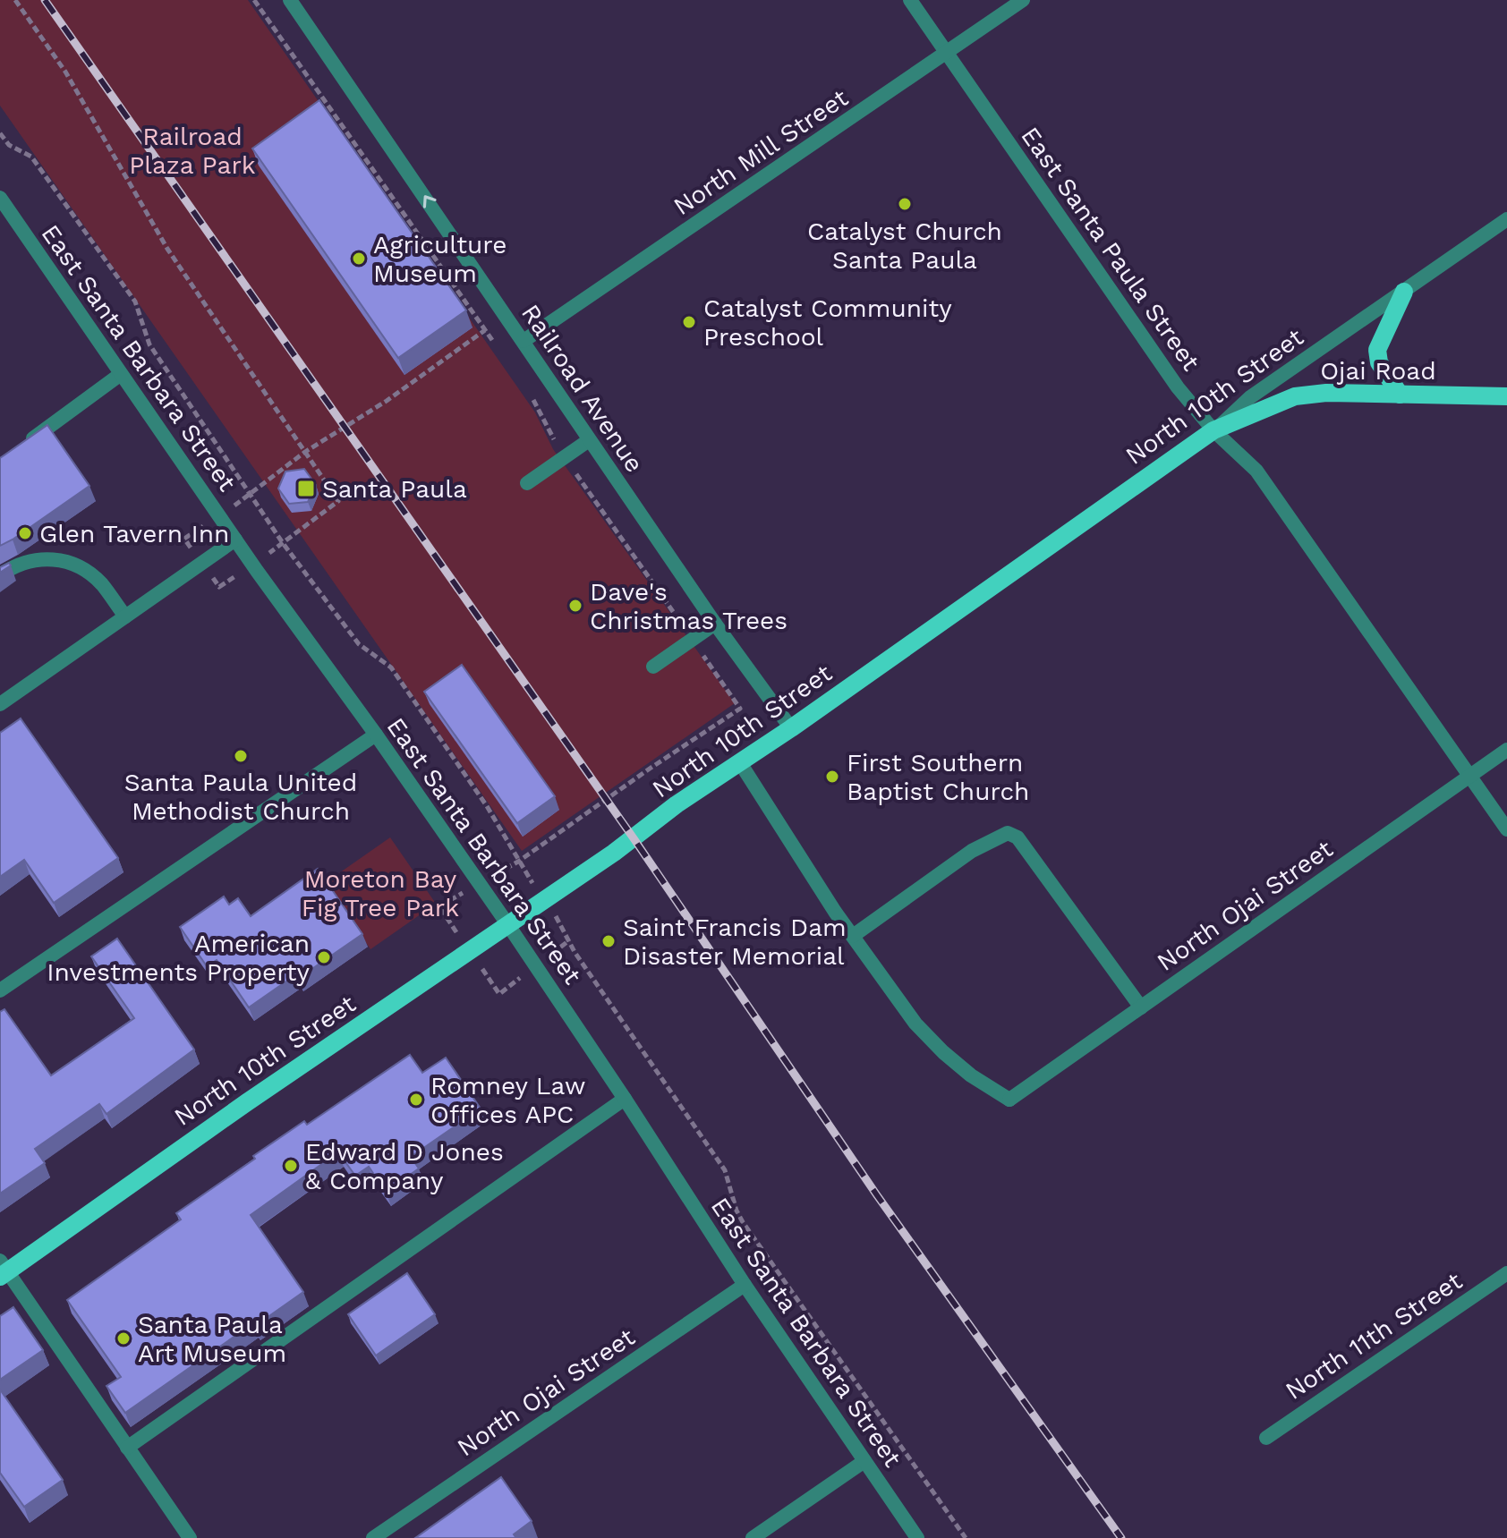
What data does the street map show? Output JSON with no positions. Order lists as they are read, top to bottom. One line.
{"streets":{"main road":["Ojai Road","North 10th Street"],"street":["North Mill Street","East Santa Paula Street","East Santa Barbara Street","Railroad Avenue","North Ojai Street","North 11th Street"]},"crossings":[["North Mill Street","East Santa Paula Street"],["North Mill Street","Railroad Avenue"],["East Santa Paula Street","Ojai Road"],["East Santa Paula Street","North 10th Street"],["East Santa Paula Street","North Ojai Street"],["East Santa Barbara Street","North 10th Street"],["East Santa Barbara Street","North Ojai Street"],["Ojai Road","North 10th Street"],["Railroad Avenue","North 10th Street"]],"one_way":["Railroad Avenue"],"parks":["Railroad Plaza Park","Moreton Bay Fig Tree Park"],"places":{"other":["Catalyst Church Santa Paula","Agriculture Museum","Catalyst Community Preschool","Glen Tavern Inn","Dave's Christmas Trees","Santa Paula United Methodist Church","First Southern Baptist Church","Saint Francis Dam Disaster Memorial","American Investments Property","Romney Law Offices APC","Edward D Jones & Company","Santa Paula Art Museum"],"transit":["Santa Paula"]}}
